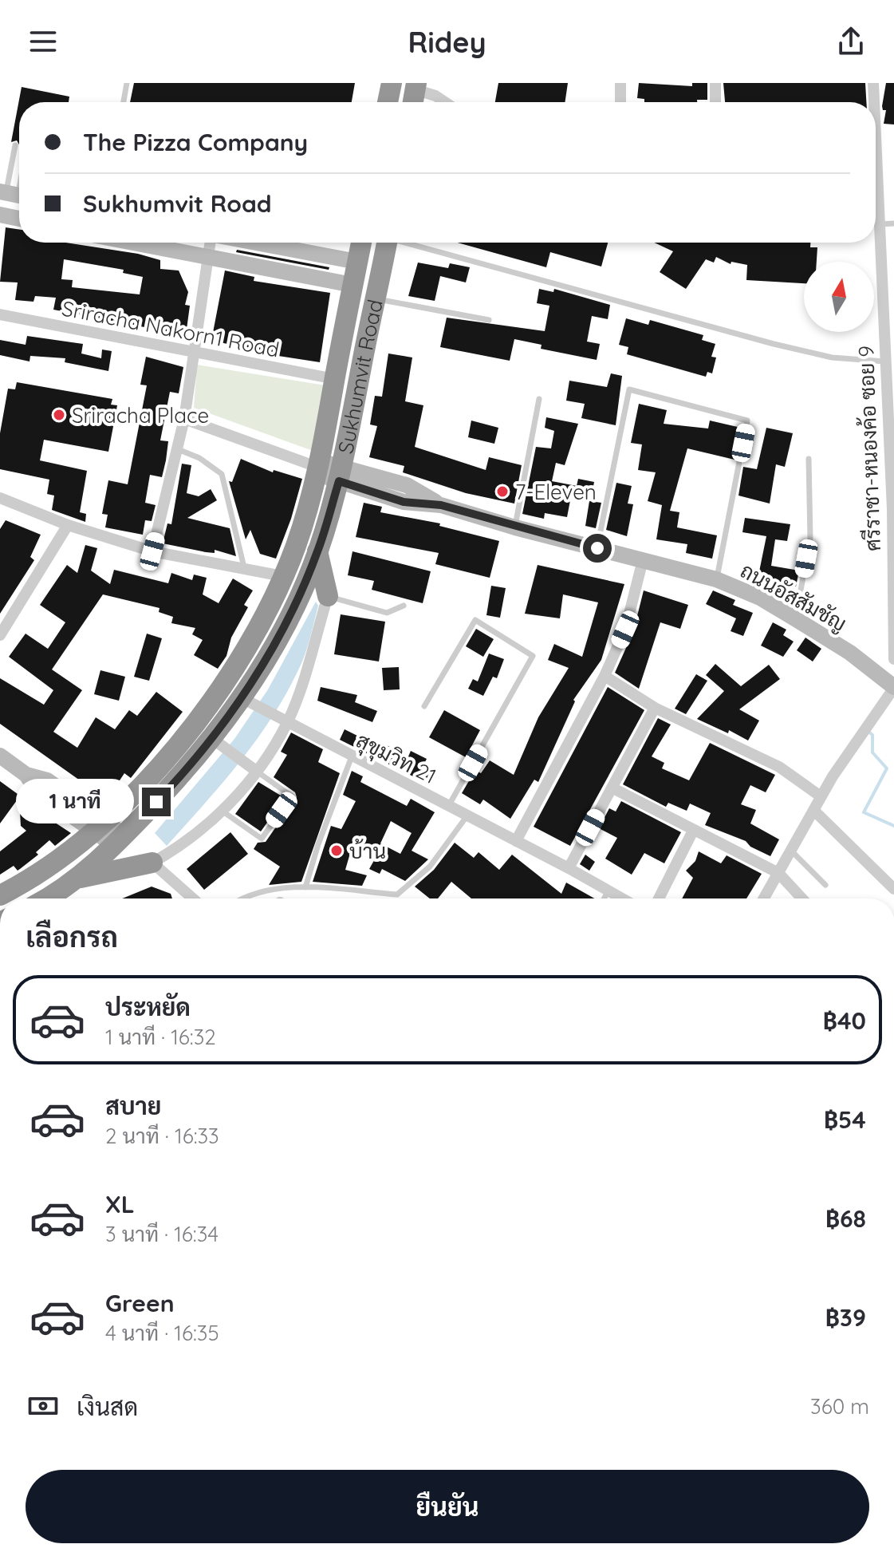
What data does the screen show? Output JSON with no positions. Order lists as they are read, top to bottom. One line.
{"streets":{"highway":["Sukhumvit Road"],"main road":["ถนนอัสสัมชัญ"],"street":["Sriracha Nakorn1 Road","ศรีราชา-หนองค้อ ซอย 9","สุขุมวิท 21"]},"crossings":[["Sriracha Nakorn1 Road","Sukhumvit Road"],["Sukhumvit Road","ถนนอัสสัมชัญ"]],"places":["Sriracha Place","7-Eleven","บ้าน"],"north":"top","page":{"header":"Ridey","banner":["The Pizza Company","Sukhumvit Road"],"bubble":"1 นาที","heading":"เลือกรถ","list":[{"name":"ประหยัด","note":"1 นาที · 16:32","value":"฿40"},{"name":"สบาย","note":"2 นาที · 16:33","value":"฿54"},{"name":"XL","note":"3 นาที · 16:34","value":"฿68"},{"name":"Green","note":"4 นาที · 16:35","value":"฿39"}],"pay":["เงินสด","360 m"],"buttons":"ยืนยัน"}}
